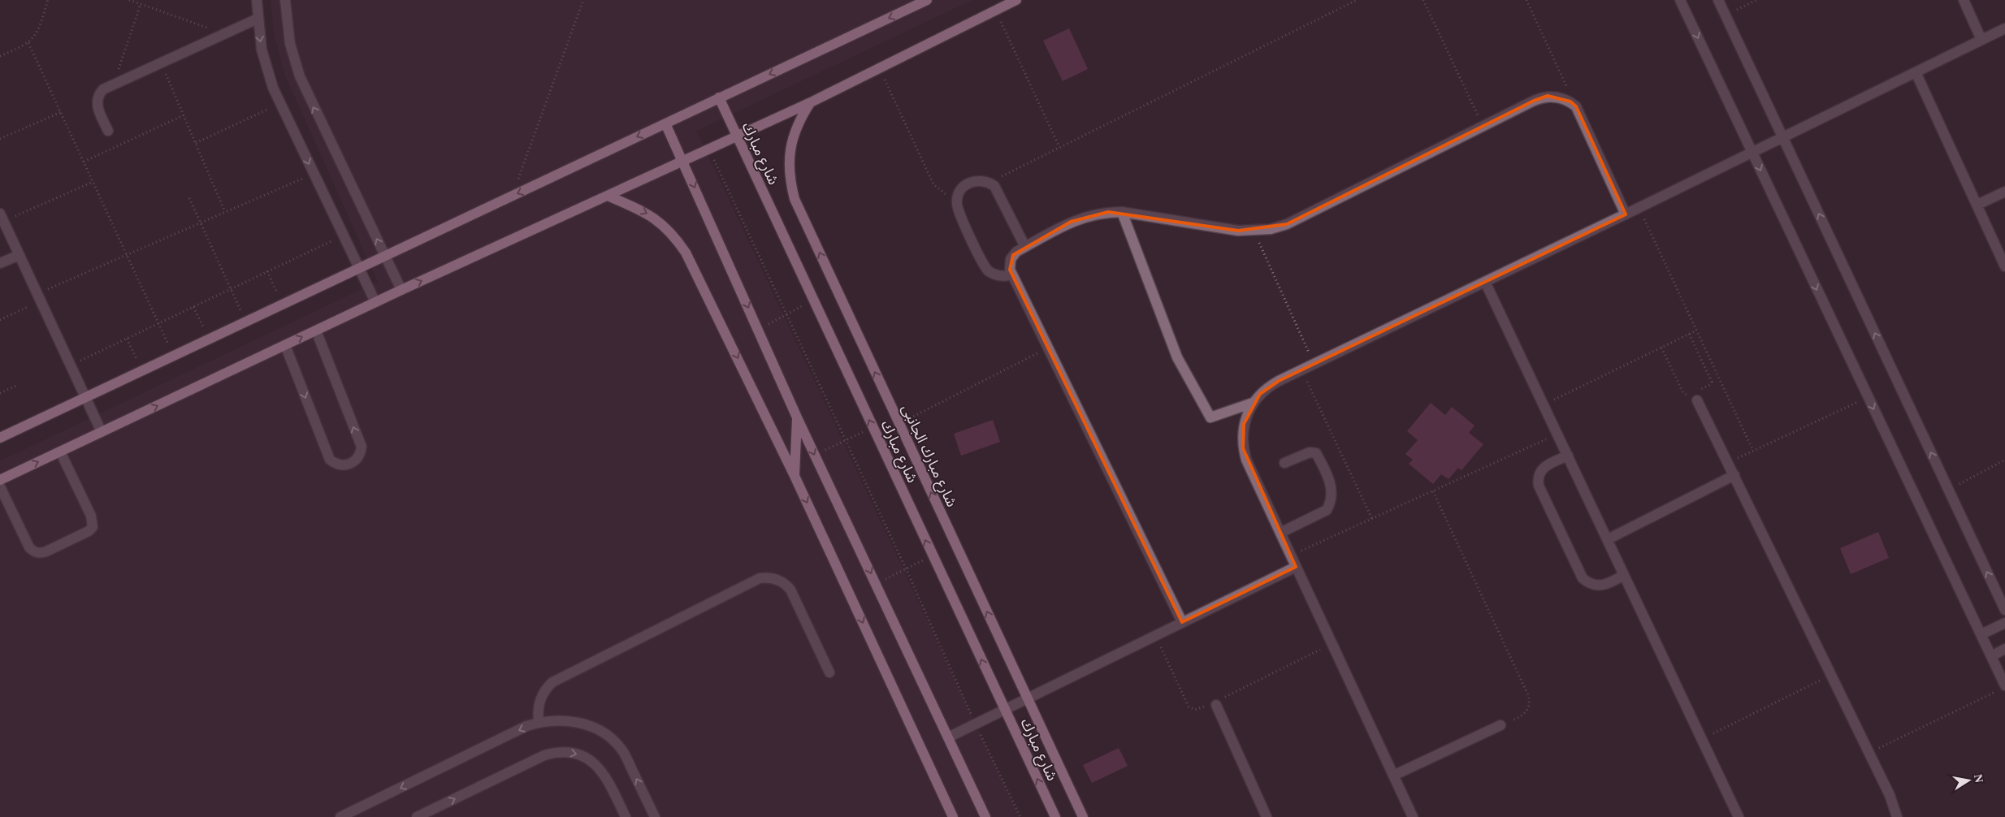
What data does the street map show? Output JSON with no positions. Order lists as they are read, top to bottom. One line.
{"streets":{"main road":["شارع مبارك","شارع مبارك الجانبى"]},"north":"right"}
